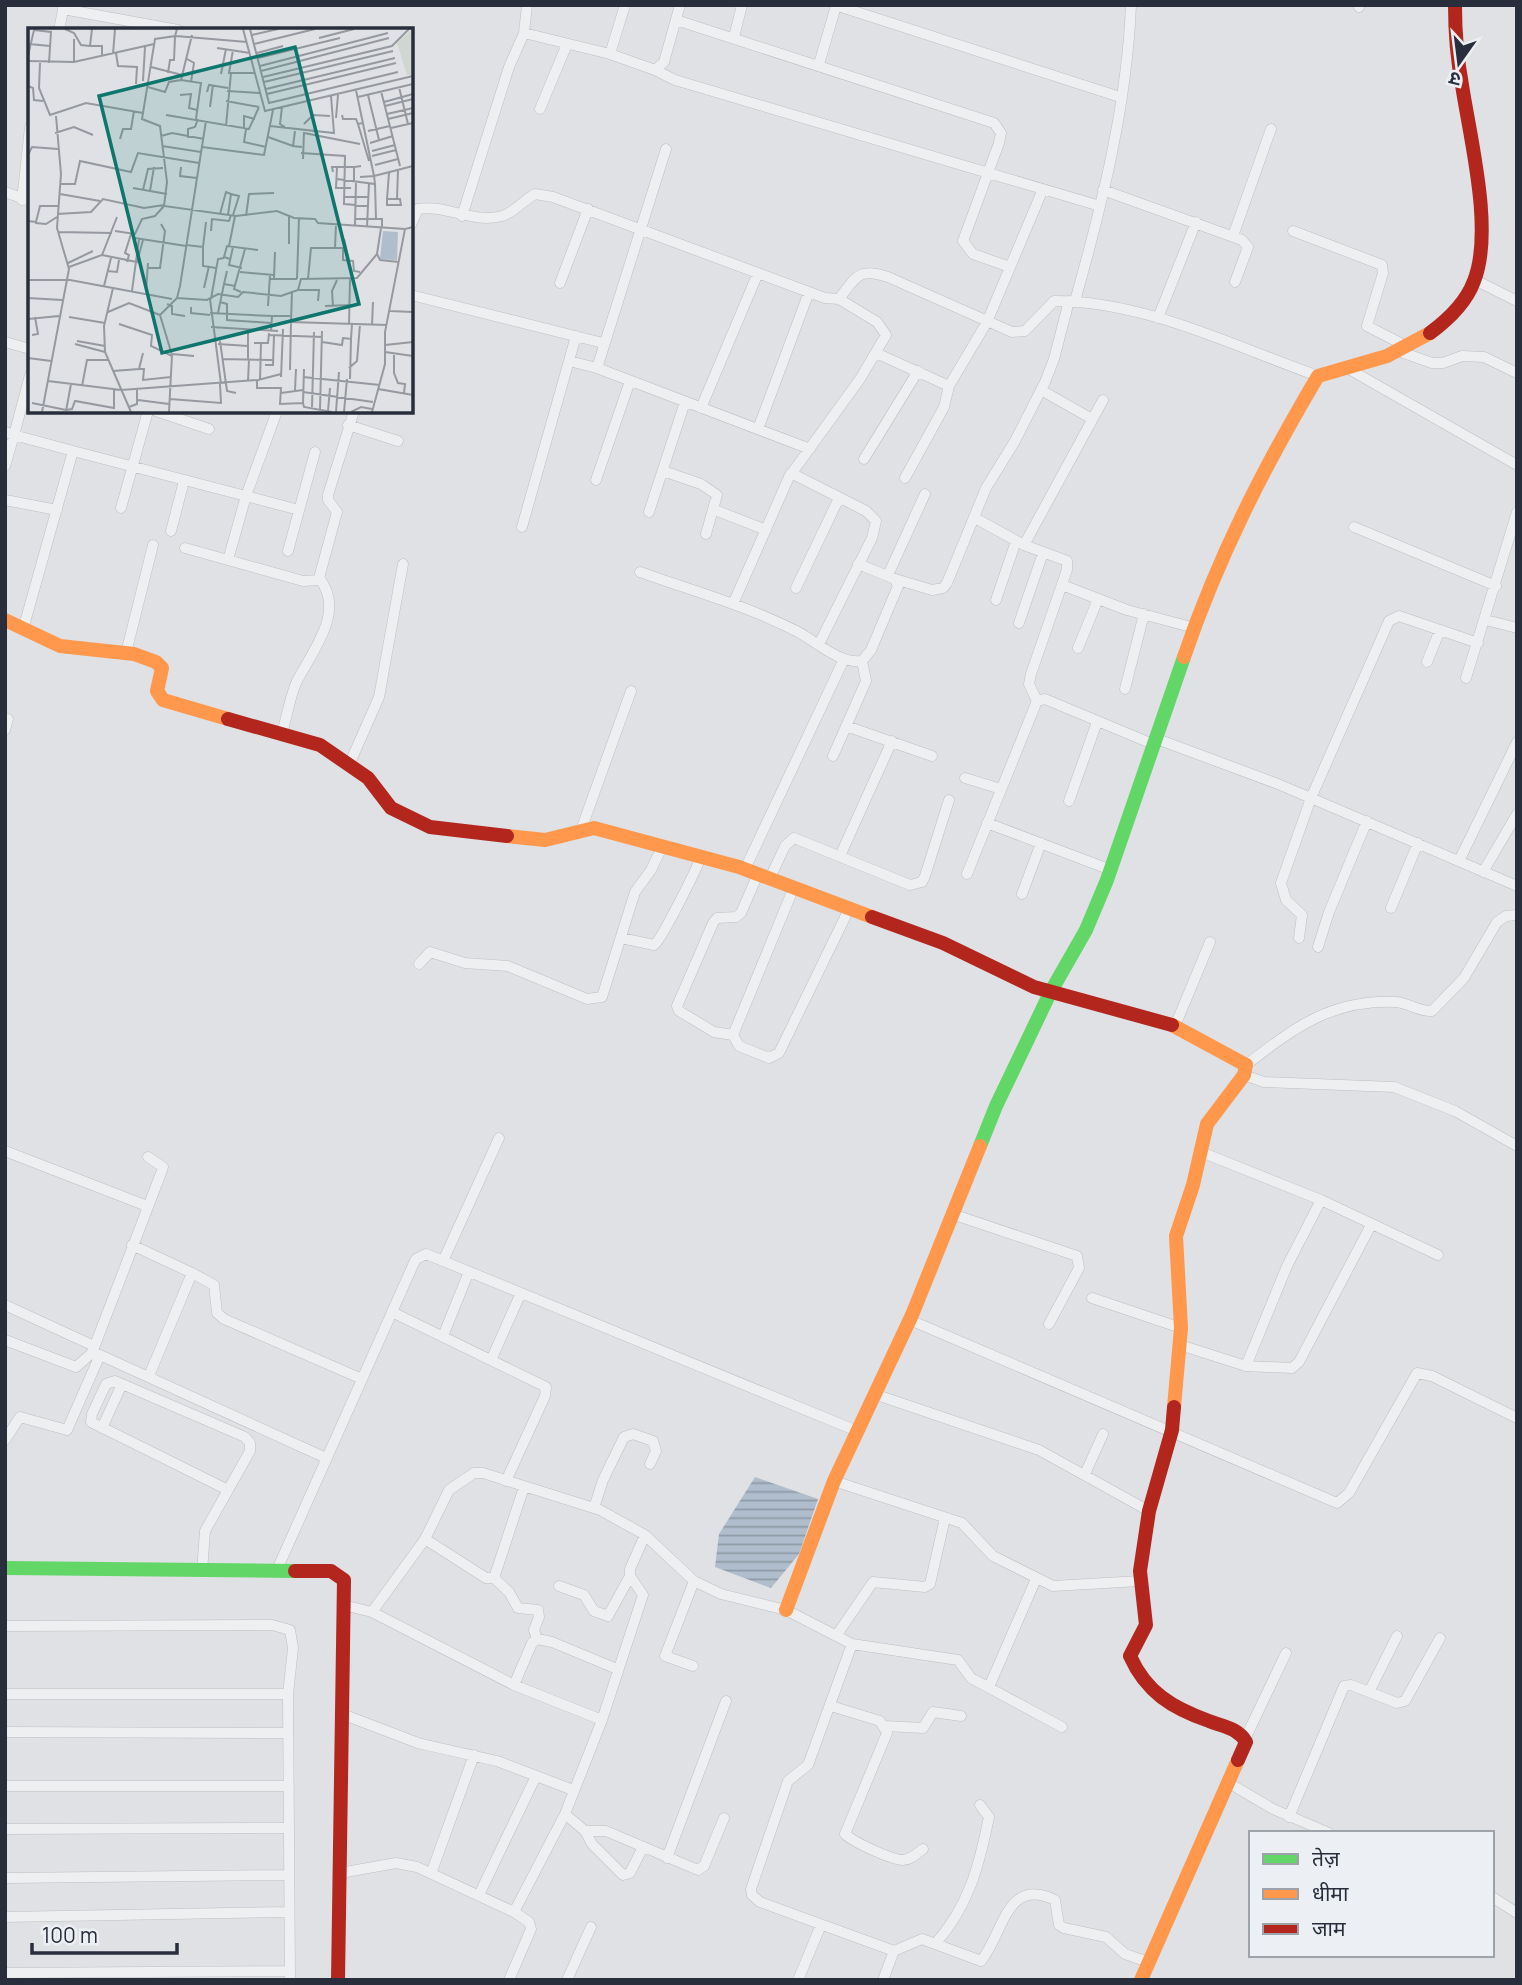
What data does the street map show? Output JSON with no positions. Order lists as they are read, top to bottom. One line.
{"legend":["तेज़","धीमा","जाम"],"scale_bar":"100 m","north":"bottom"}
